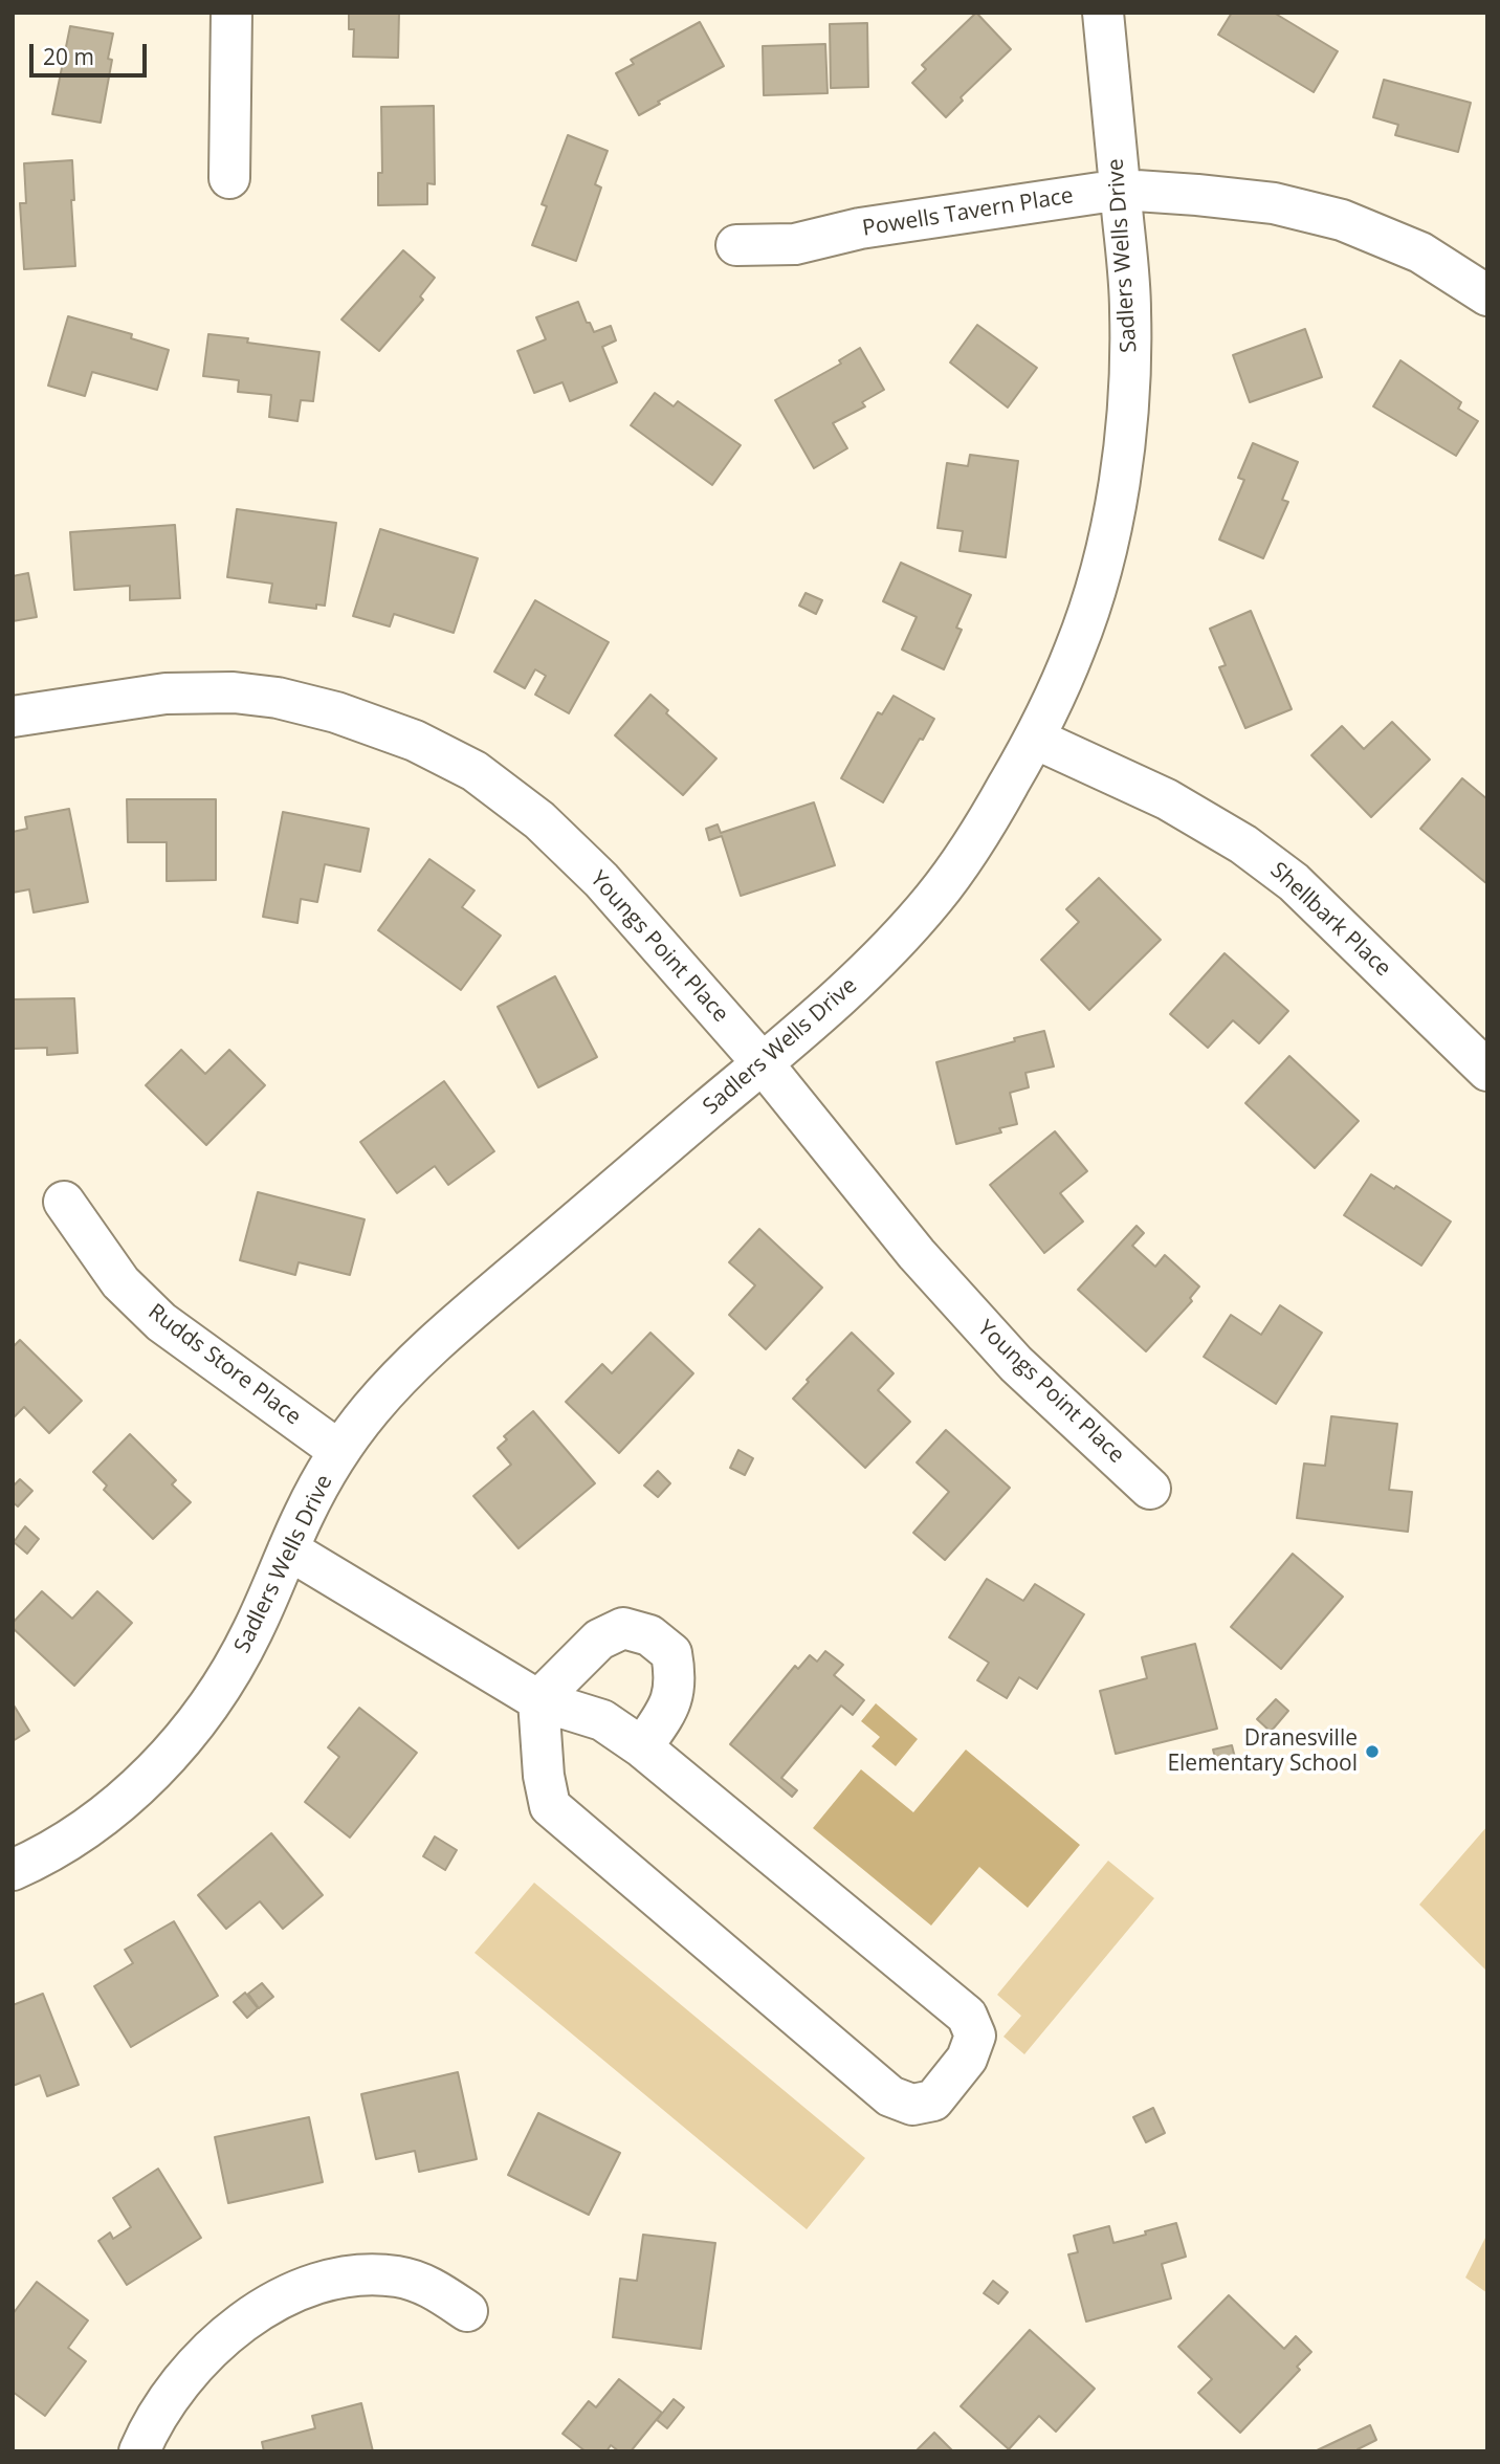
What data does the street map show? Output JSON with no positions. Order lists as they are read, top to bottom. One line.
{"streets":{"street":["Powells Tavern Place","Sadlers Wells Drive","Shellbark Place","Youngs Point Place","Rudds Store Place"]},"crossings":[["Powells Tavern Place","Sadlers Wells Drive"],["Sadlers Wells Drive","Shellbark Place"],["Sadlers Wells Drive","Youngs Point Place"],["Sadlers Wells Drive","Rudds Store Place"]],"places":["Dranesville Elementary School"],"scale_bar":"20 m"}
